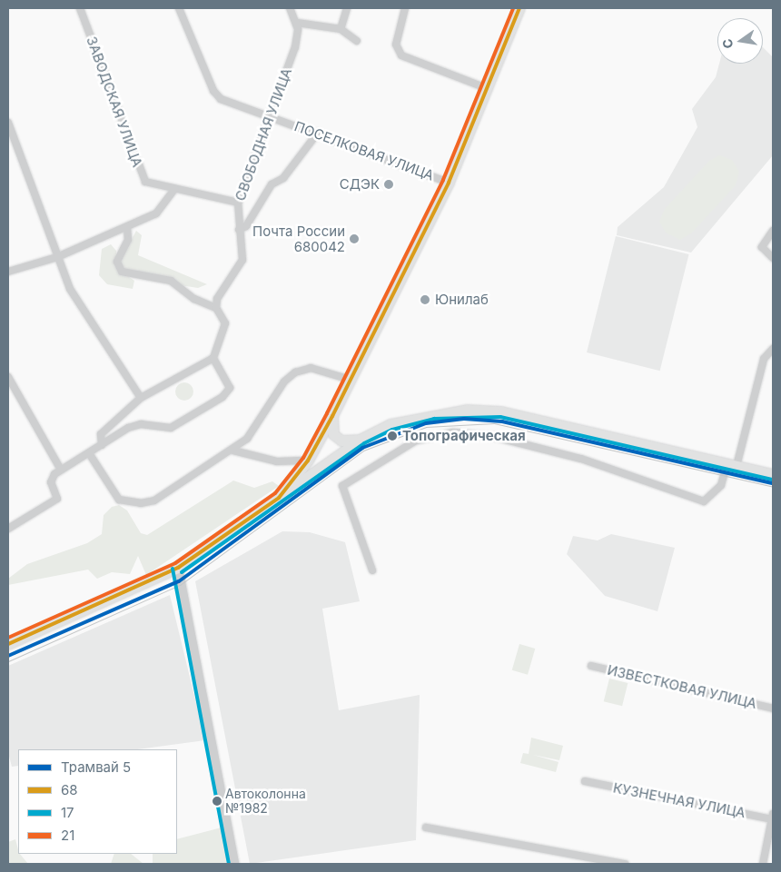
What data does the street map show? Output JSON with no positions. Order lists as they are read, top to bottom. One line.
{"streets":{"street":["ЗАВОДСКАЯ УЛИЦА","СВОБОДНАЯ УЛИЦА","ПОСЕЛКОВАЯ УЛИЦА","ИЗВЕСТКОВАЯ УЛИЦА","КУЗНЕЧНАЯ УЛИЦА"]},"crossings":[["ЗАВОДСКАЯ УЛИЦА","СВОБОДНАЯ УЛИЦА"],["СВОБОДНАЯ УЛИЦА","ПОСЕЛКОВАЯ УЛИЦА"]],"places":["СДЭК","Почта России 680042","Юнилаб","Топографическая","Автоколонна №1982"],"lines":["transit line 68","transit line 21","transit line 17","tram line 5"],"legend":["Трамвай 5","68","17","21"],"north":"left"}
